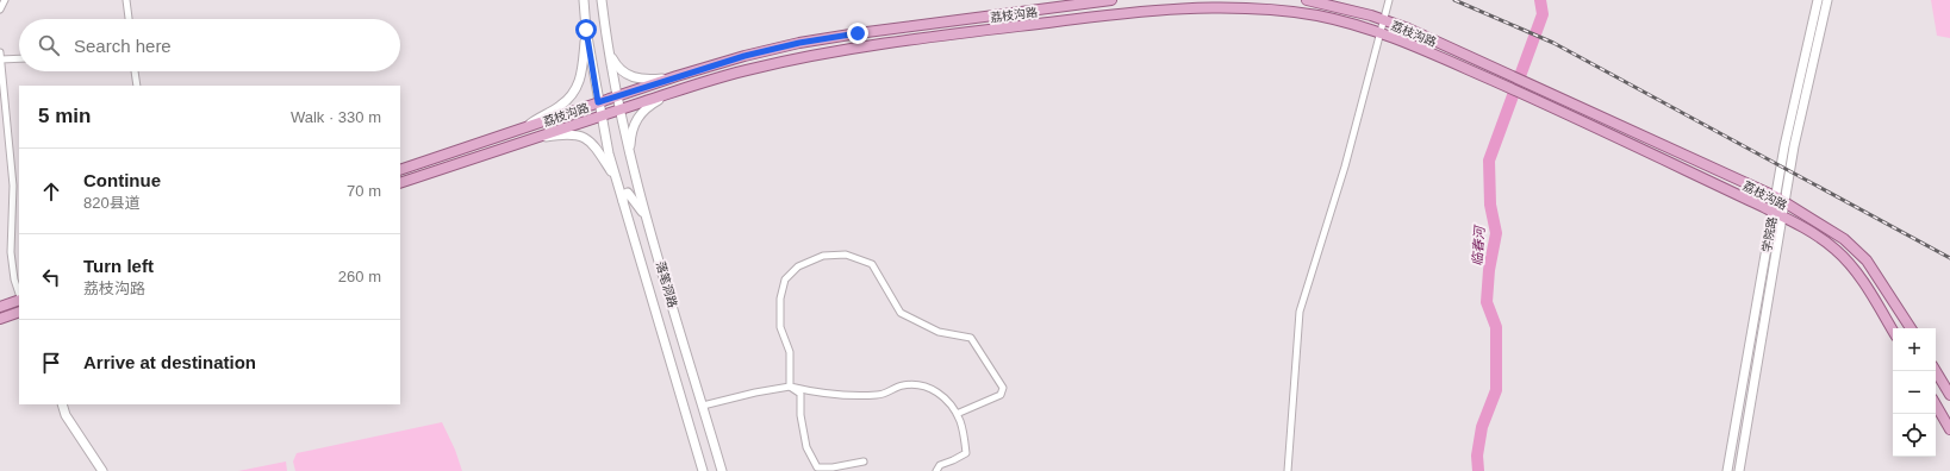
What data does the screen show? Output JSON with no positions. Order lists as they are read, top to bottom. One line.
{"streets":{"main road":["荔枝沟路","学院路","落笔洞路"]},"crossings":[["荔枝沟路","学院路"],["荔枝沟路","落笔洞路"]],"water":["临春河"],"page":{"search":"Search here","heading":["5 min","Walk · 330 m"],"list":[["Continue","820县道","70 m"],["Turn left","荔枝沟路","260 m"],"Arrive at destination"],"map_buttons":["+","−"]}}
